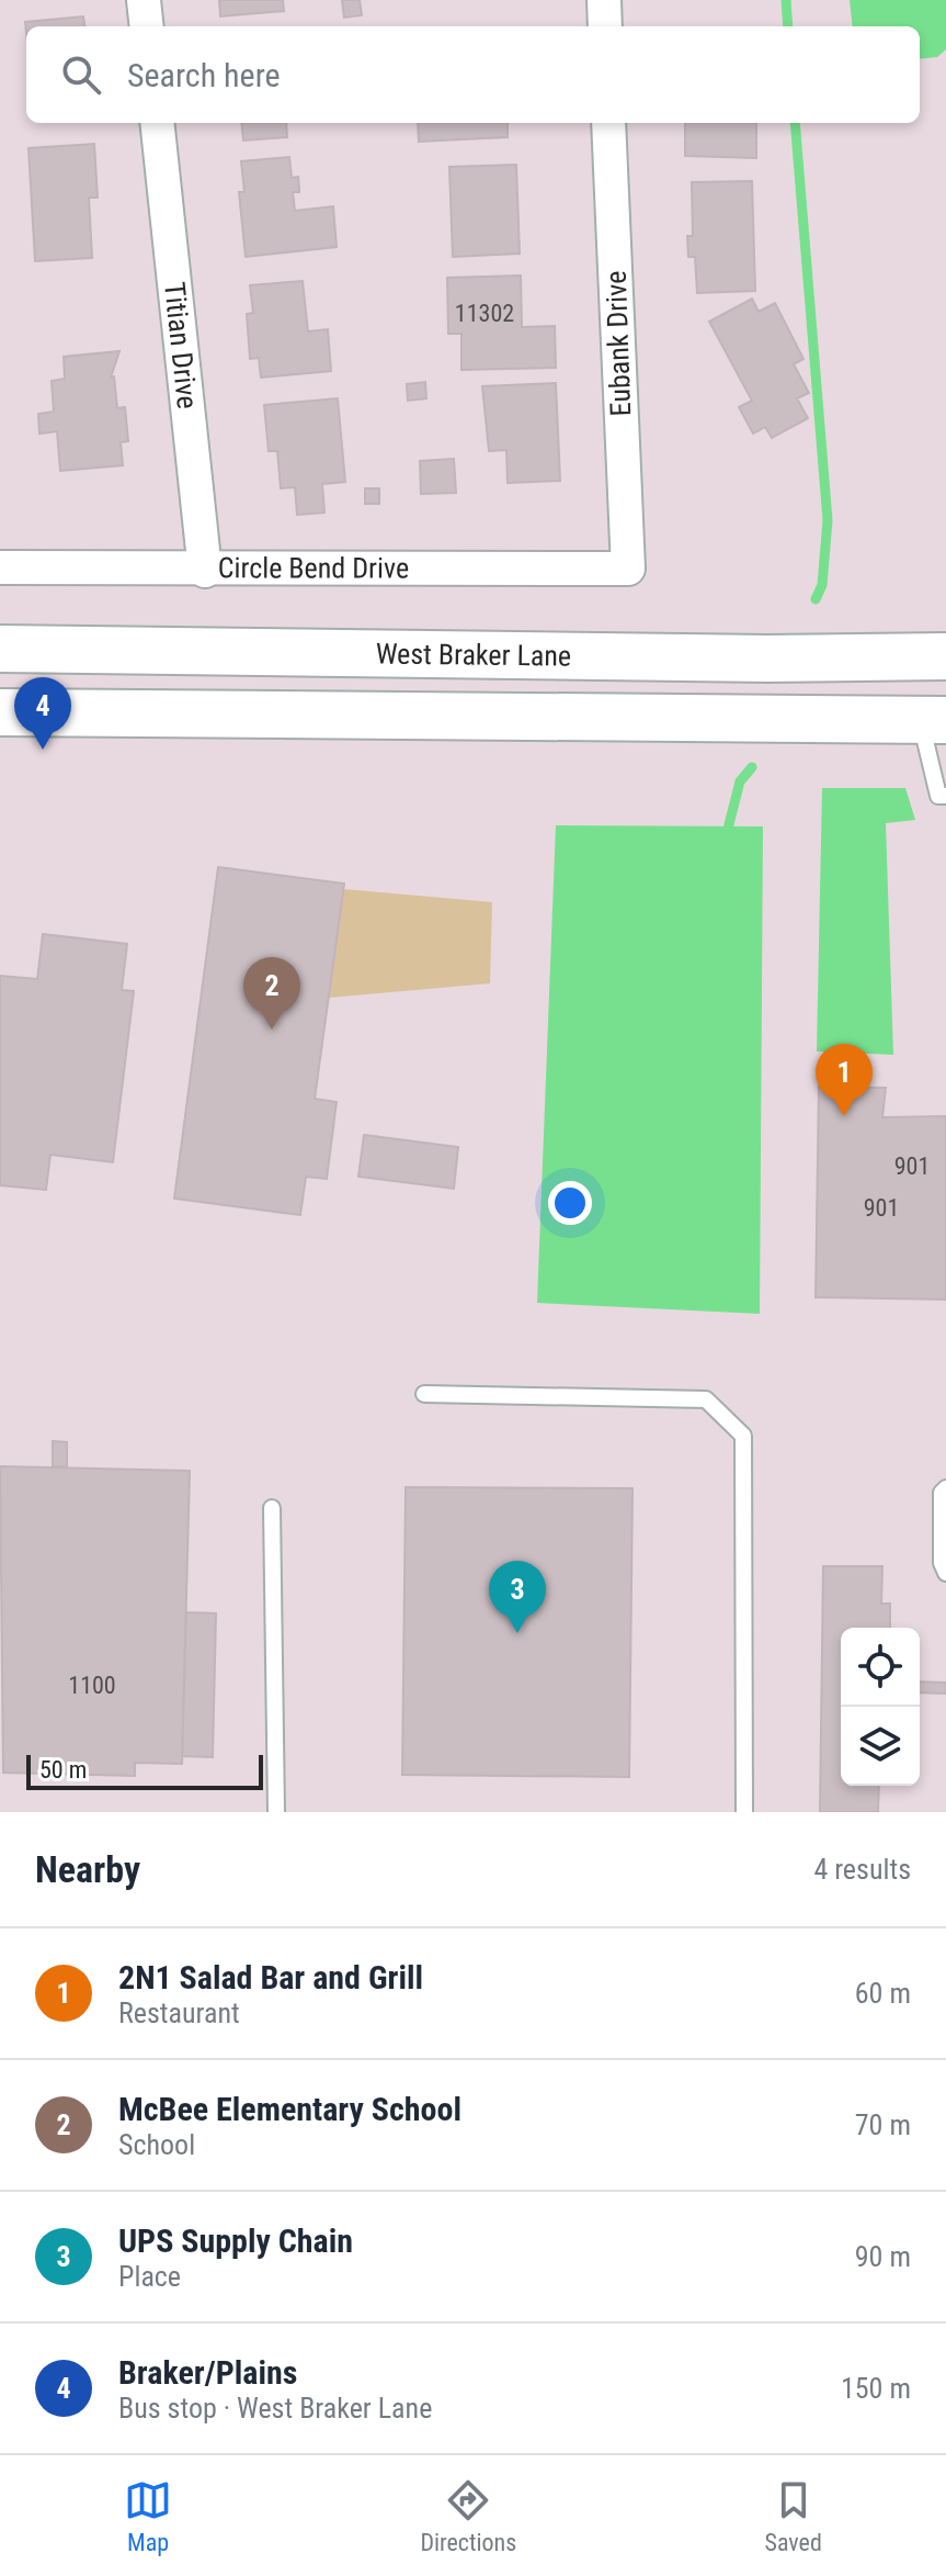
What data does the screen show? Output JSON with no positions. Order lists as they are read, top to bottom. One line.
{"streets":{"main road":["West Braker Lane"],"street":["Eubank Drive","Titian Drive","Circle Bend Drive"]},"crossings":[["Eubank Drive","Circle Bend Drive"],["Titian Drive","Circle Bend Drive"]],"house_numbers":["11302","901","901","1100"],"scale_bar":"50 m","page":{"search":"Search here","pins":["4","2","1","3"],"scale":"50 m","heading":["Nearby","4 results"],"list":[{"mark":"1","name":"2N1 Salad Bar and Grill","note":"Restaurant","value":"60 m"},{"mark":"2","name":"McBee Elementary School","note":"School","value":"70 m"},{"mark":"3","name":"UPS Supply Chain","note":"Place","value":"90 m"},{"mark":"4","name":"Braker/Plains","note":"Bus stop · West Braker Lane","value":"150 m"}],"nav":["Map","Directions","Saved"]}}
